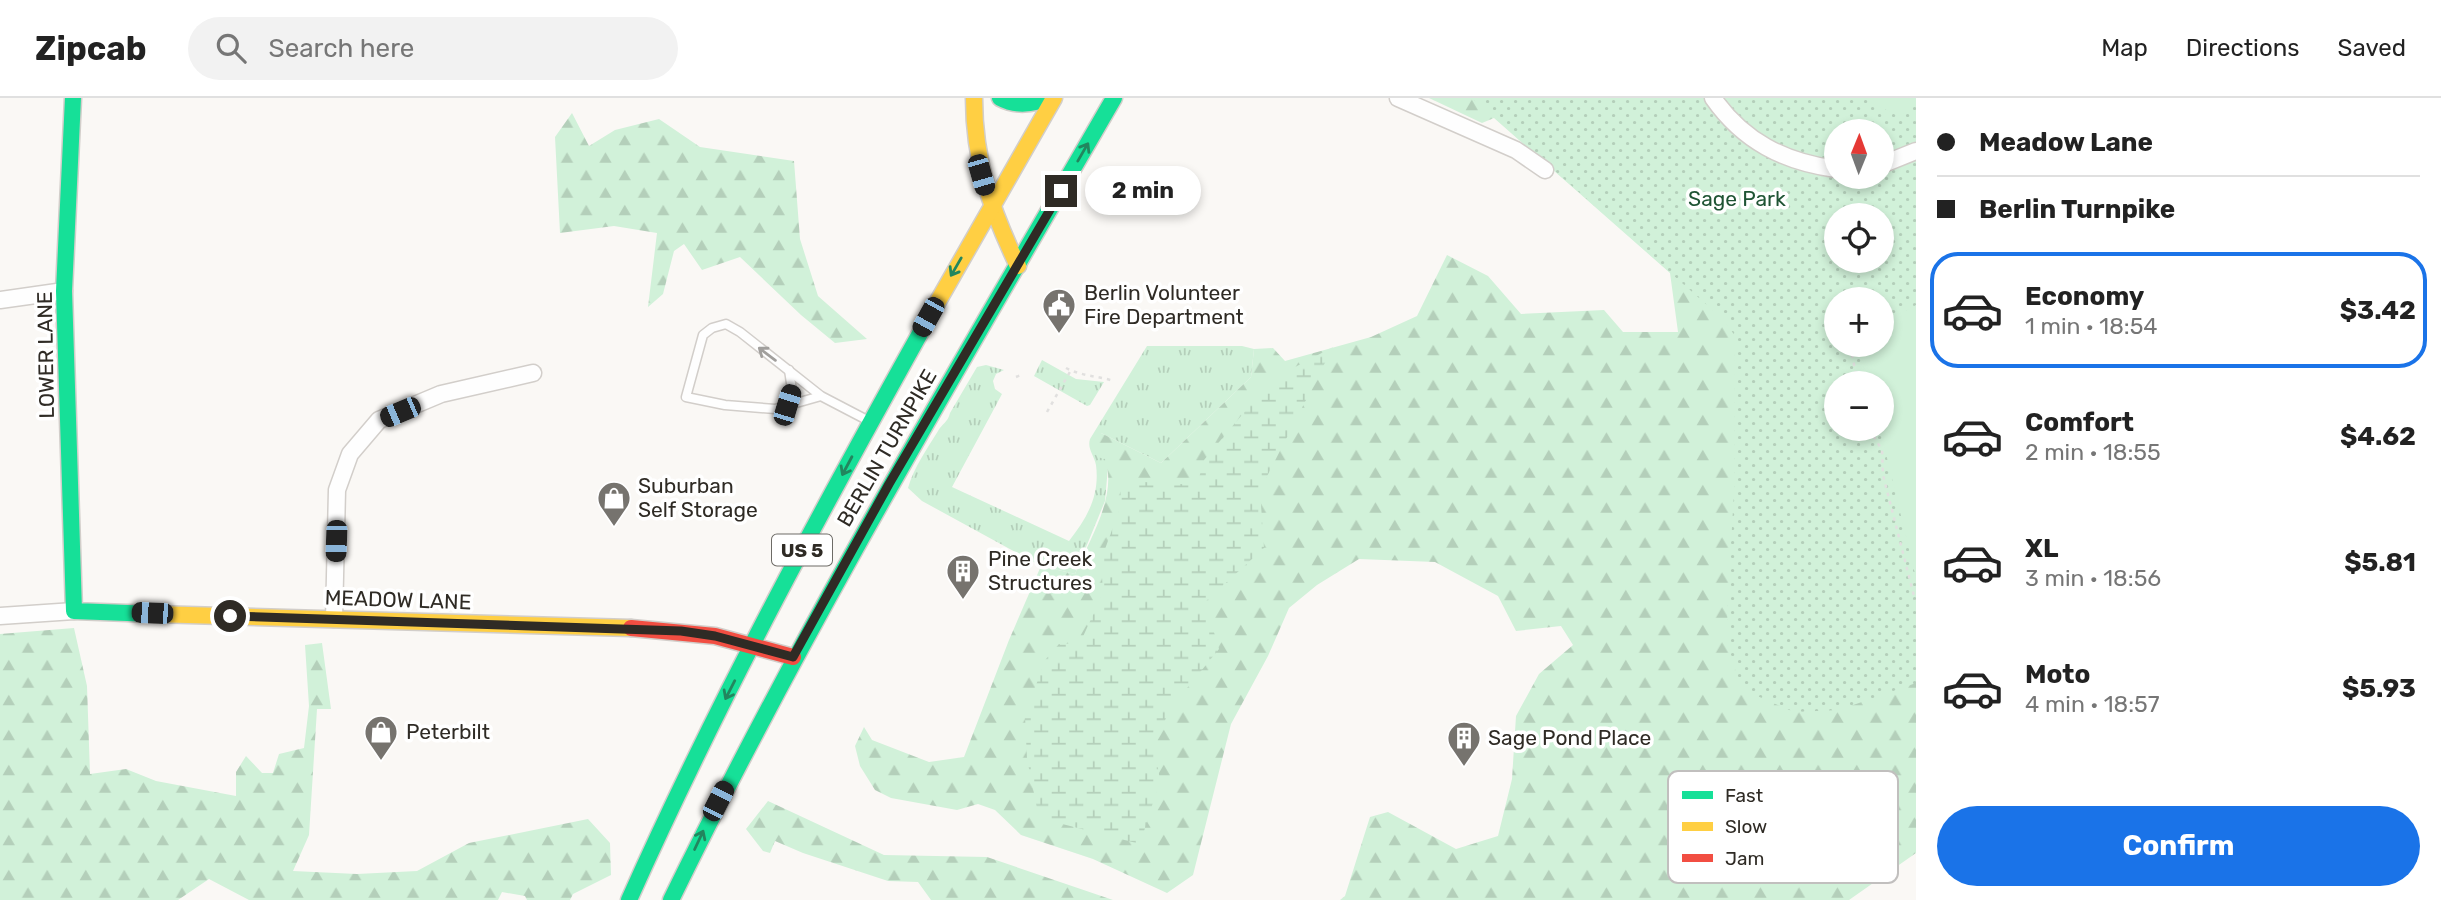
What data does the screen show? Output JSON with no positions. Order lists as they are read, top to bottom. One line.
{"streets":{"main road":["LOWER LANE","BERLIN TURNPIKE","US 5","MEADOW LANE"]},"crossings":[["LOWER LANE","MEADOW LANE"],["BERLIN TURNPIKE","MEADOW LANE"]],"parks":["Sage Park"],"places":{"public building":["Berlin Volunteer Fire Department"],"shop":["Suburban Self Storage","Peterbilt"],"building":["Pine Creek Structures","Sage Pond Place"]},"legend":["Fast","Slow","Jam"],"north":"top","page":{"header":"Zipcab","search":"Search here","nav":["Map","Directions","Saved"],"banner":["Meadow Lane","Berlin Turnpike"],"map_buttons":["+","−"],"bubble":"2 min","list":[{"name":"Economy","note":"1 min · 18:54","value":"$3.42"},{"name":"Comfort","note":"2 min · 18:55","value":"$4.62"},{"name":"XL","note":"3 min · 18:56","value":"$5.81"},{"name":"Moto","note":"4 min · 18:57","value":"$5.93"}],"buttons":"Confirm"}}
